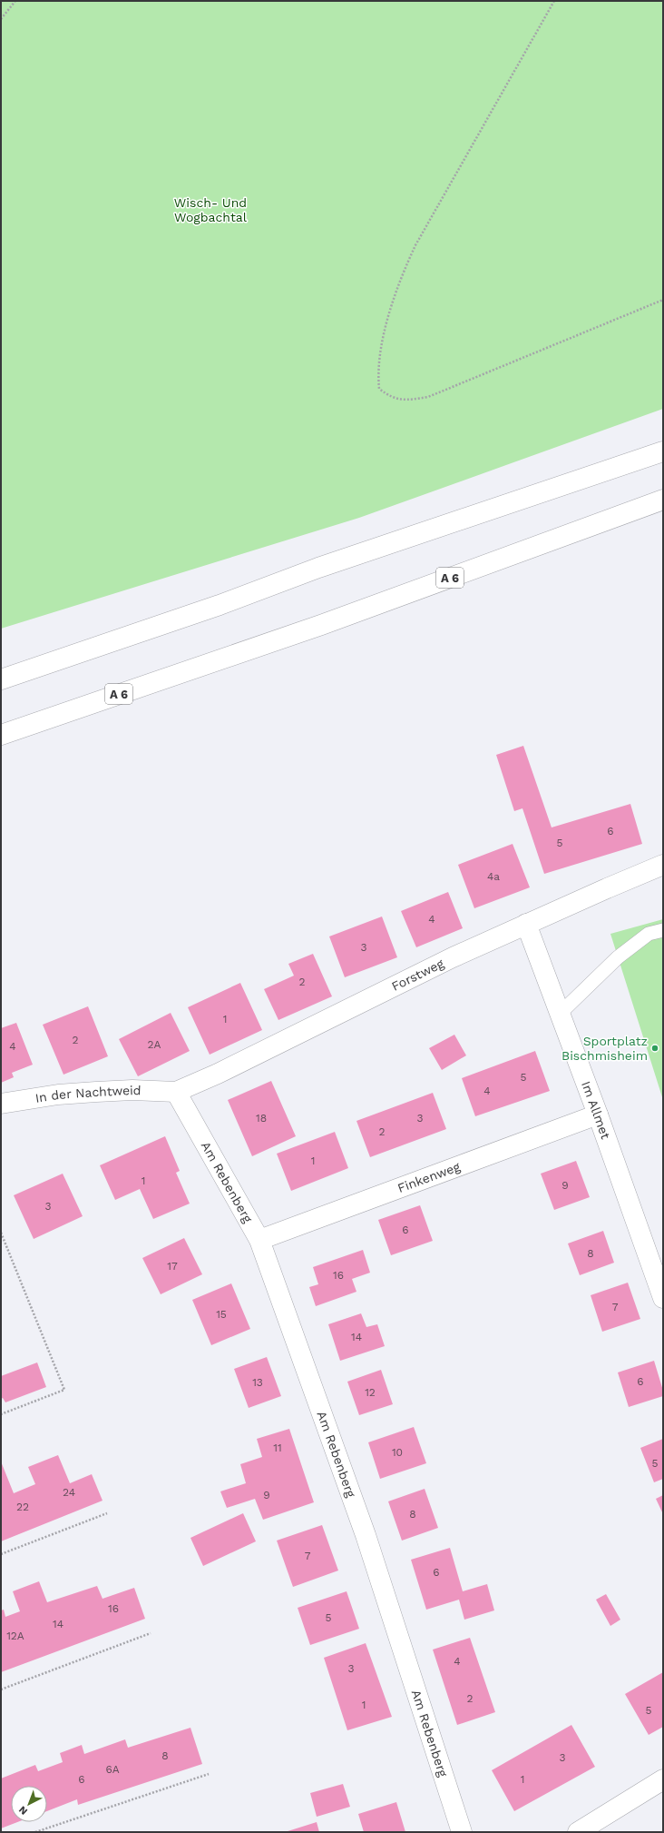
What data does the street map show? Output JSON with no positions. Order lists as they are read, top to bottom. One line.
{"streets":{"main road":["A 6","Forstweg","In der Nachtweid","Im Allmet","Finkenweg","Am Rebenberg"]},"crossings":[["Forstweg","In der Nachtweid"],["Forstweg","Im Allmet"],["Forstweg","Am Rebenberg"],["In der Nachtweid","Am Rebenberg"],["Im Allmet","Finkenweg"],["Finkenweg","Am Rebenberg"]],"parks":["Wisch- Und Wogbachtal"],"places":["Sportplatz Bischmisheim"],"house_numbers":["6","5","4a","4","3","2","1","2","2A","4","5","4","18","3","2","1","1","9","3","6","8","17","16","7","15","14","6","13","12","11","10","5","24","9","22","8","7","6","16","5","14","12A","4","3","2","1","5","8","3","6A","6","1"],"north":"bottom left"}
